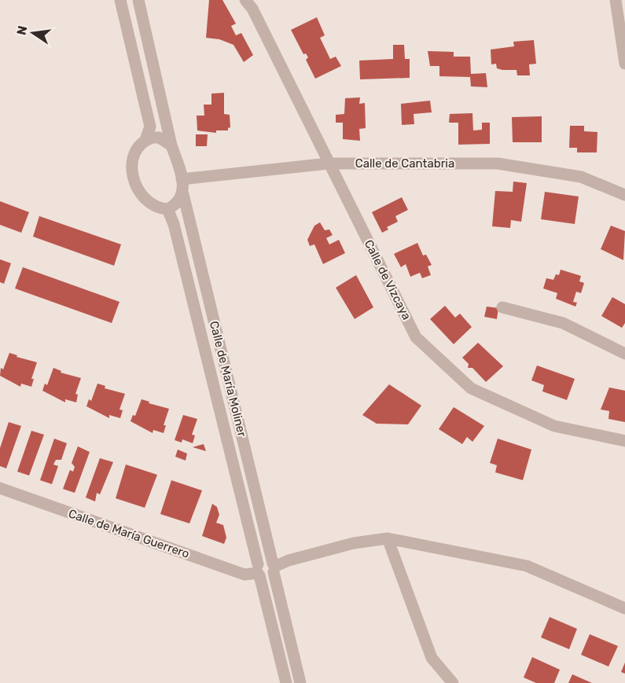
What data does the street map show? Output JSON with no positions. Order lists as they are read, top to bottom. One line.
{"streets":{"street":["Calle de Cantabria","Calle de Vizcaya","Calle de María Moliner","Calle de María Guerrero"]},"crossings":[["Calle de Cantabria","Calle de Vizcaya"],["Calle de Cantabria","Calle de María Moliner"],["Calle de María Moliner","Calle de María Guerrero"]],"north":"left"}
